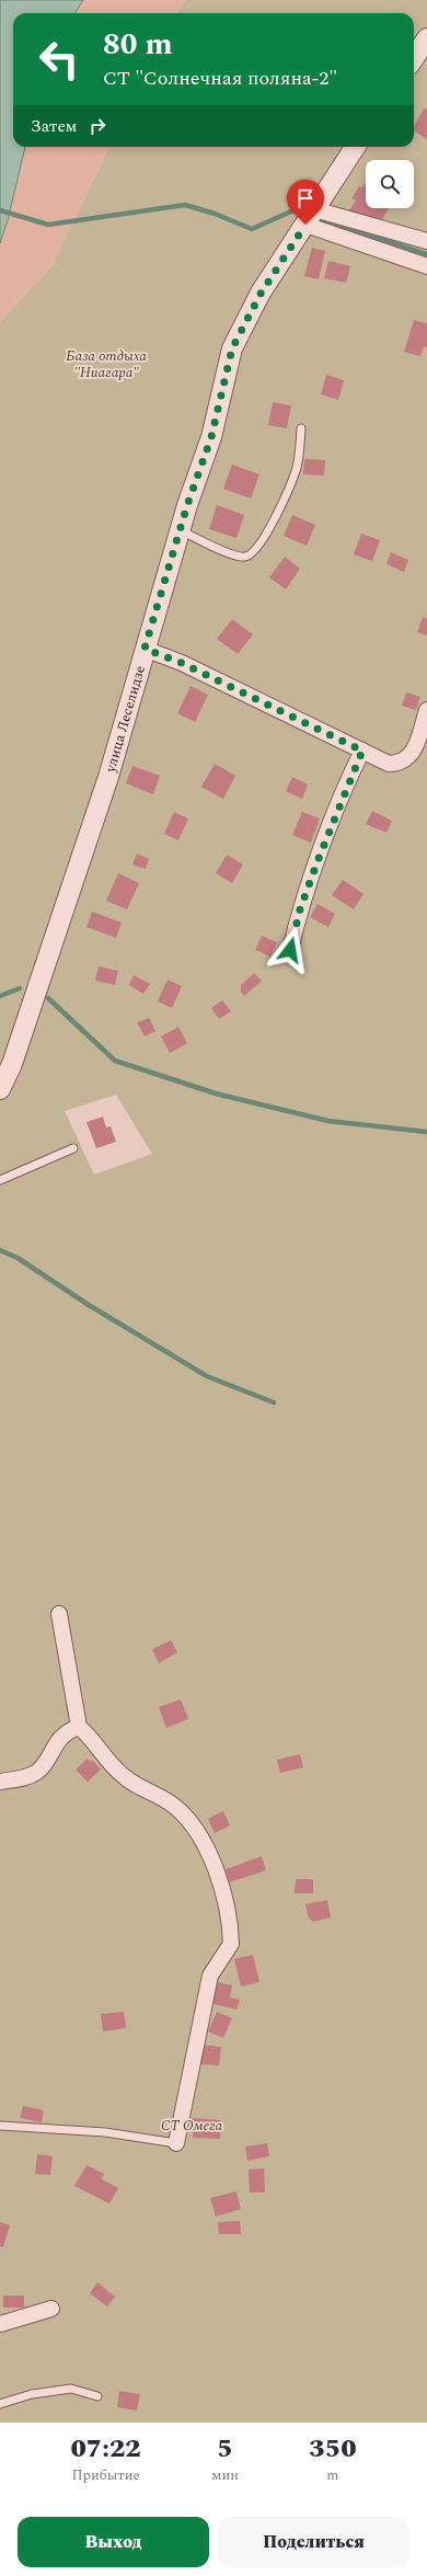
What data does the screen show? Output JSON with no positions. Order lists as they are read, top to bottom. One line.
{"streets":{"street":["улица Леселидзе"]},"parks":["База отдыха \"Ниагара\"","СТ Омега"],"page":{"turn":["80 m","СТ \"Солнечная поляна-2\""],"then":"Затем","eta":["07:22","Прибытие","5","мин","350","m"],"buttons":["Выход","Поделиться"]}}
